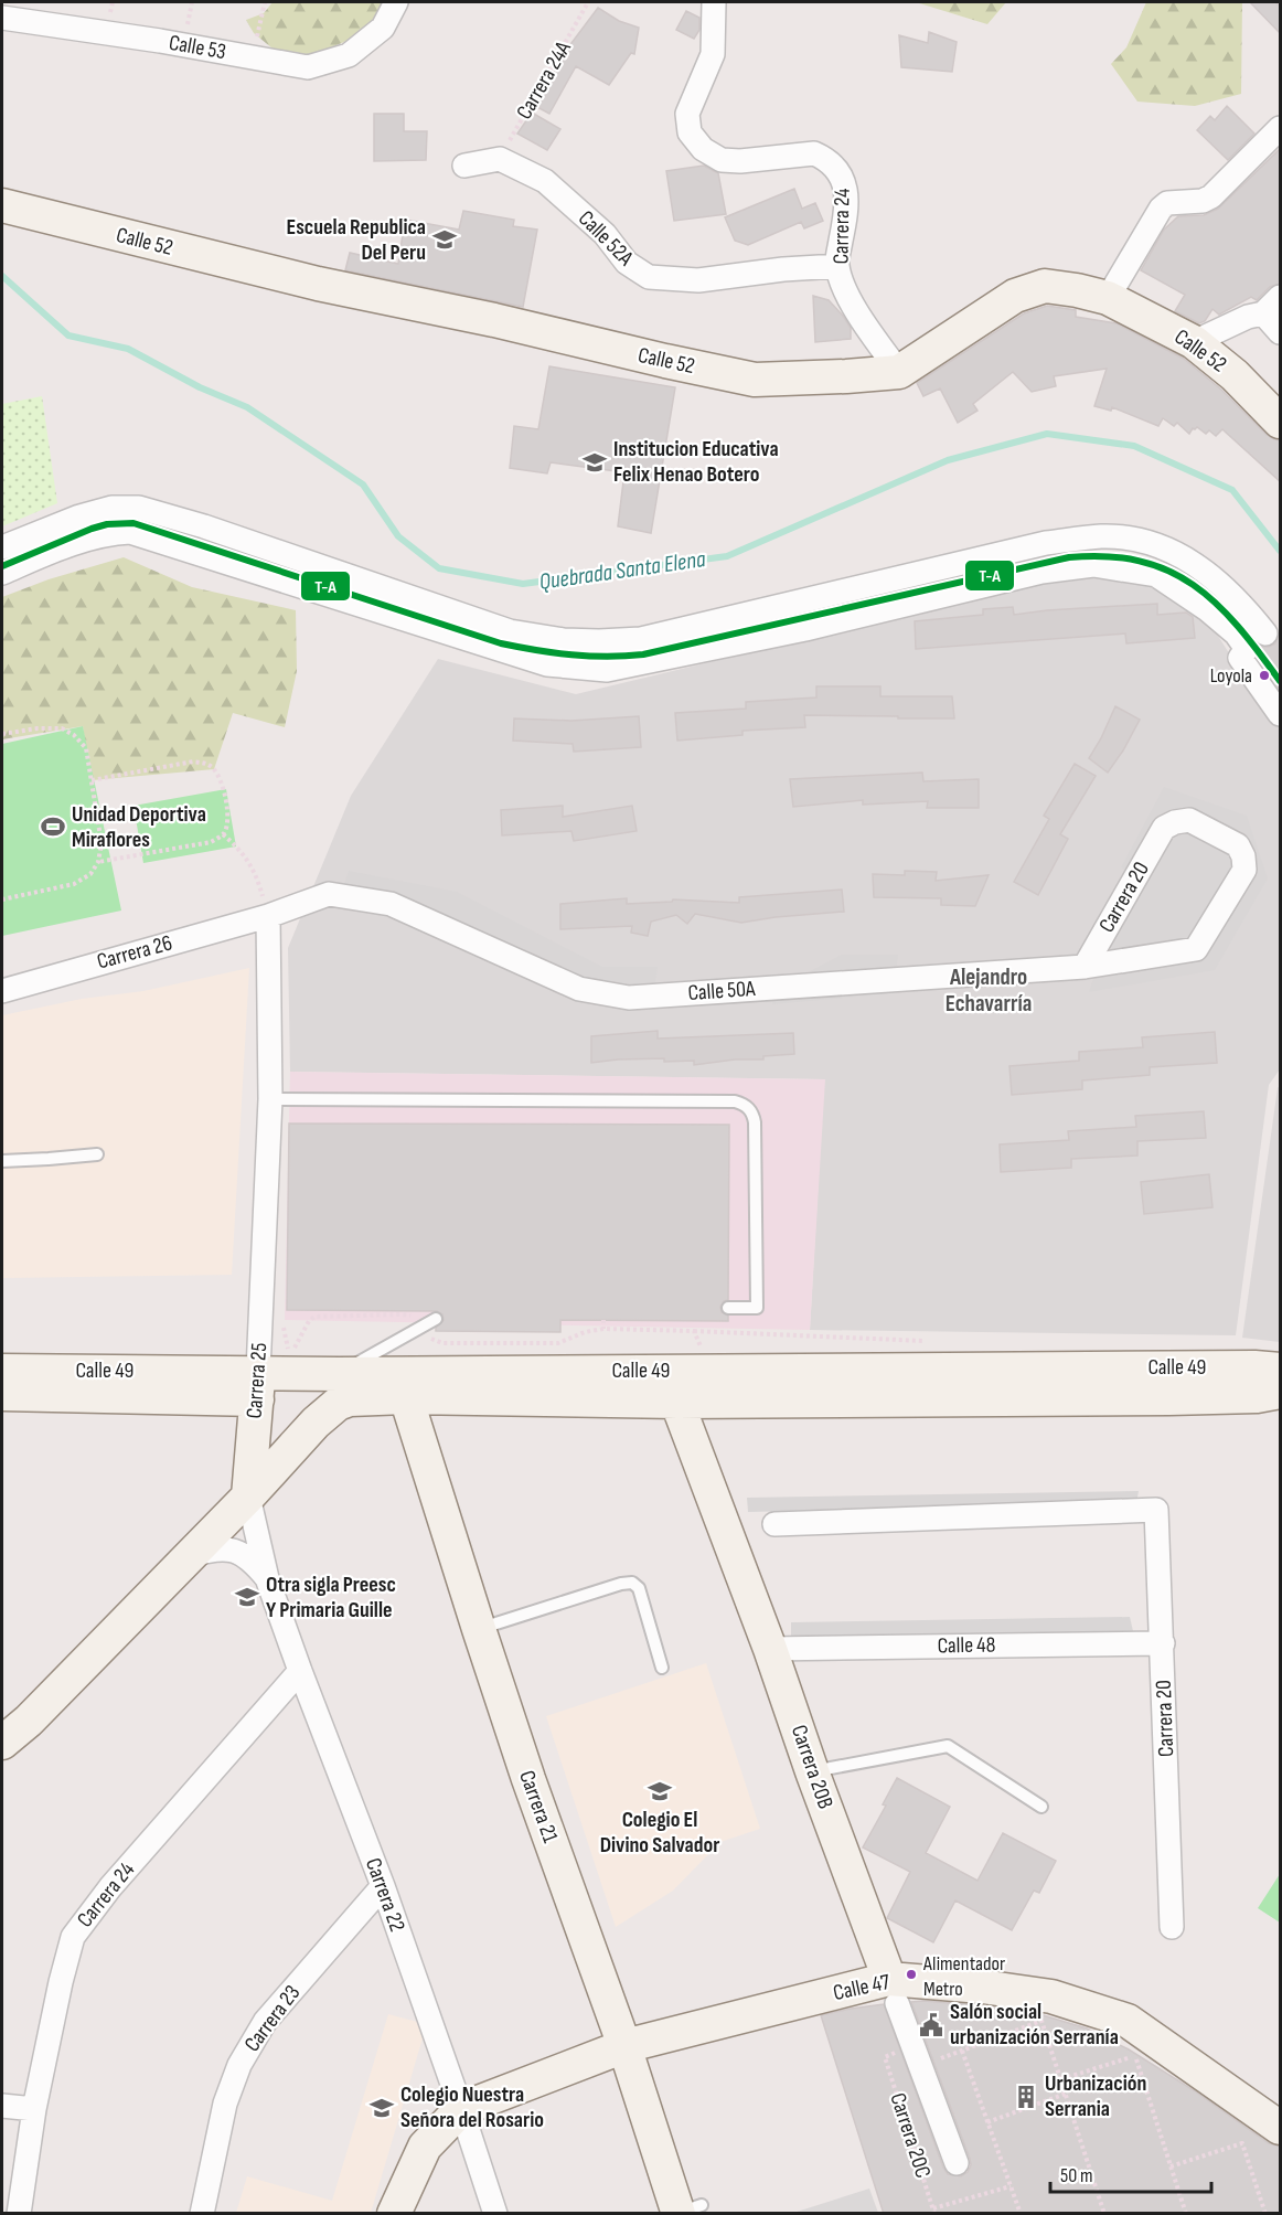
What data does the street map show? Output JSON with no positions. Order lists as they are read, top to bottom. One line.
{"streets":{"street":["Calle 53","Carrera 24","Calle 52A","Calle 52","Carrera 20","Carrera 26","Calle 50A","Calle 49","Carrera 25","Calle 48","Carrera 20B","Carrera 21","Carrera 22","Calle 47","Carrera 23"],"path":["Carrera 24A","Carrera 20C"]},"crossings":[["Carrera 24A","Calle 52A"],["Carrera 24","Calle 52A"],["Carrera 24","Calle 52"],["Carrera 24","Carrera 22"],["Carrera 20","Calle 50A"],["Carrera 20","Calle 48"],["Carrera 26","Calle 50A"],["Carrera 26","Carrera 25"],["Calle 50A","Carrera 25"],["Calle 49","Carrera 25"],["Calle 49","Carrera 20B"],["Calle 49","Carrera 21"],["Carrera 25","Carrera 22"],["Calle 48","Carrera 20B"],["Carrera 20B","Calle 47"],["Carrera 21","Calle 47"],["Carrera 22","Calle 47"],["Carrera 22","Carrera 23"]],"districts":["Alejandro Echavarría"],"water":["Quebrada Santa Elena"],"places":{"school or university":["Escuela Republica Del Peru","Institucion Educativa Felix Henao Botero","Otra sigla Preesc Y Primaria Guille","Colegio El Divino Salvador","Colegio Nuestra Señora del Rosario"],"other":["Loyola","Alimentador Metro"],"sports":["Unidad Deportiva Miraflores"],"public building":["Salón social urbanización Serranía"],"building":["Urbanización Serrania"]},"lines":["transit line T-A"],"scale_bar":"50 m"}
